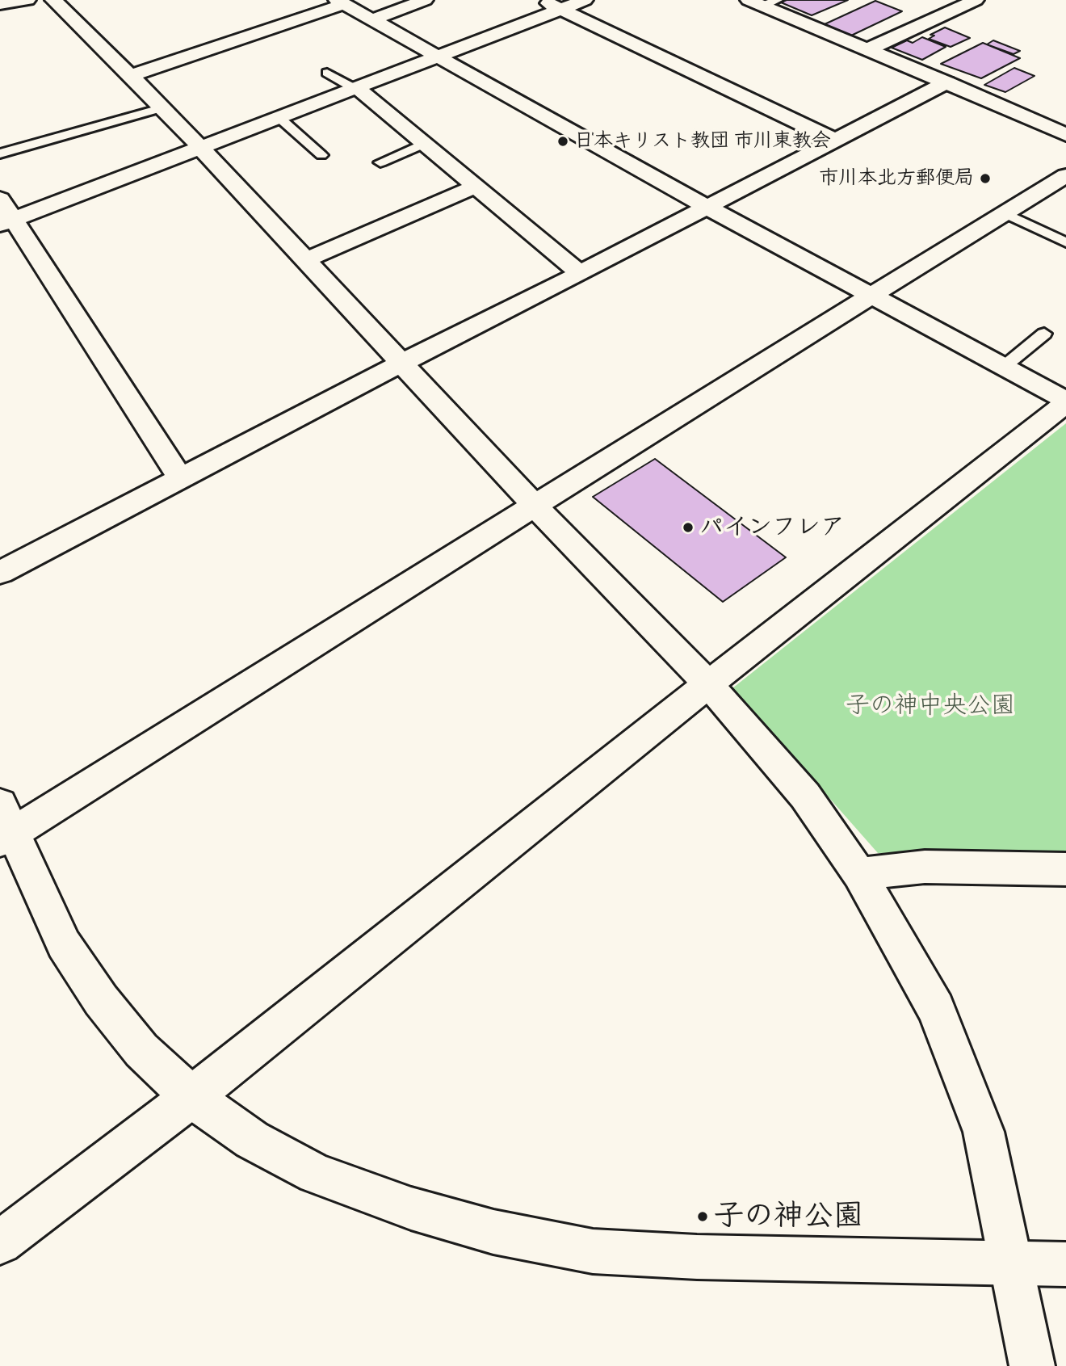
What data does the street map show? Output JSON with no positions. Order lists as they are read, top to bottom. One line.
{"parks":["子の神中央公園"],"places":["日本キリスト教団 市川東教会","市川本北方郵便局","パインフレア","子の神公園"]}
